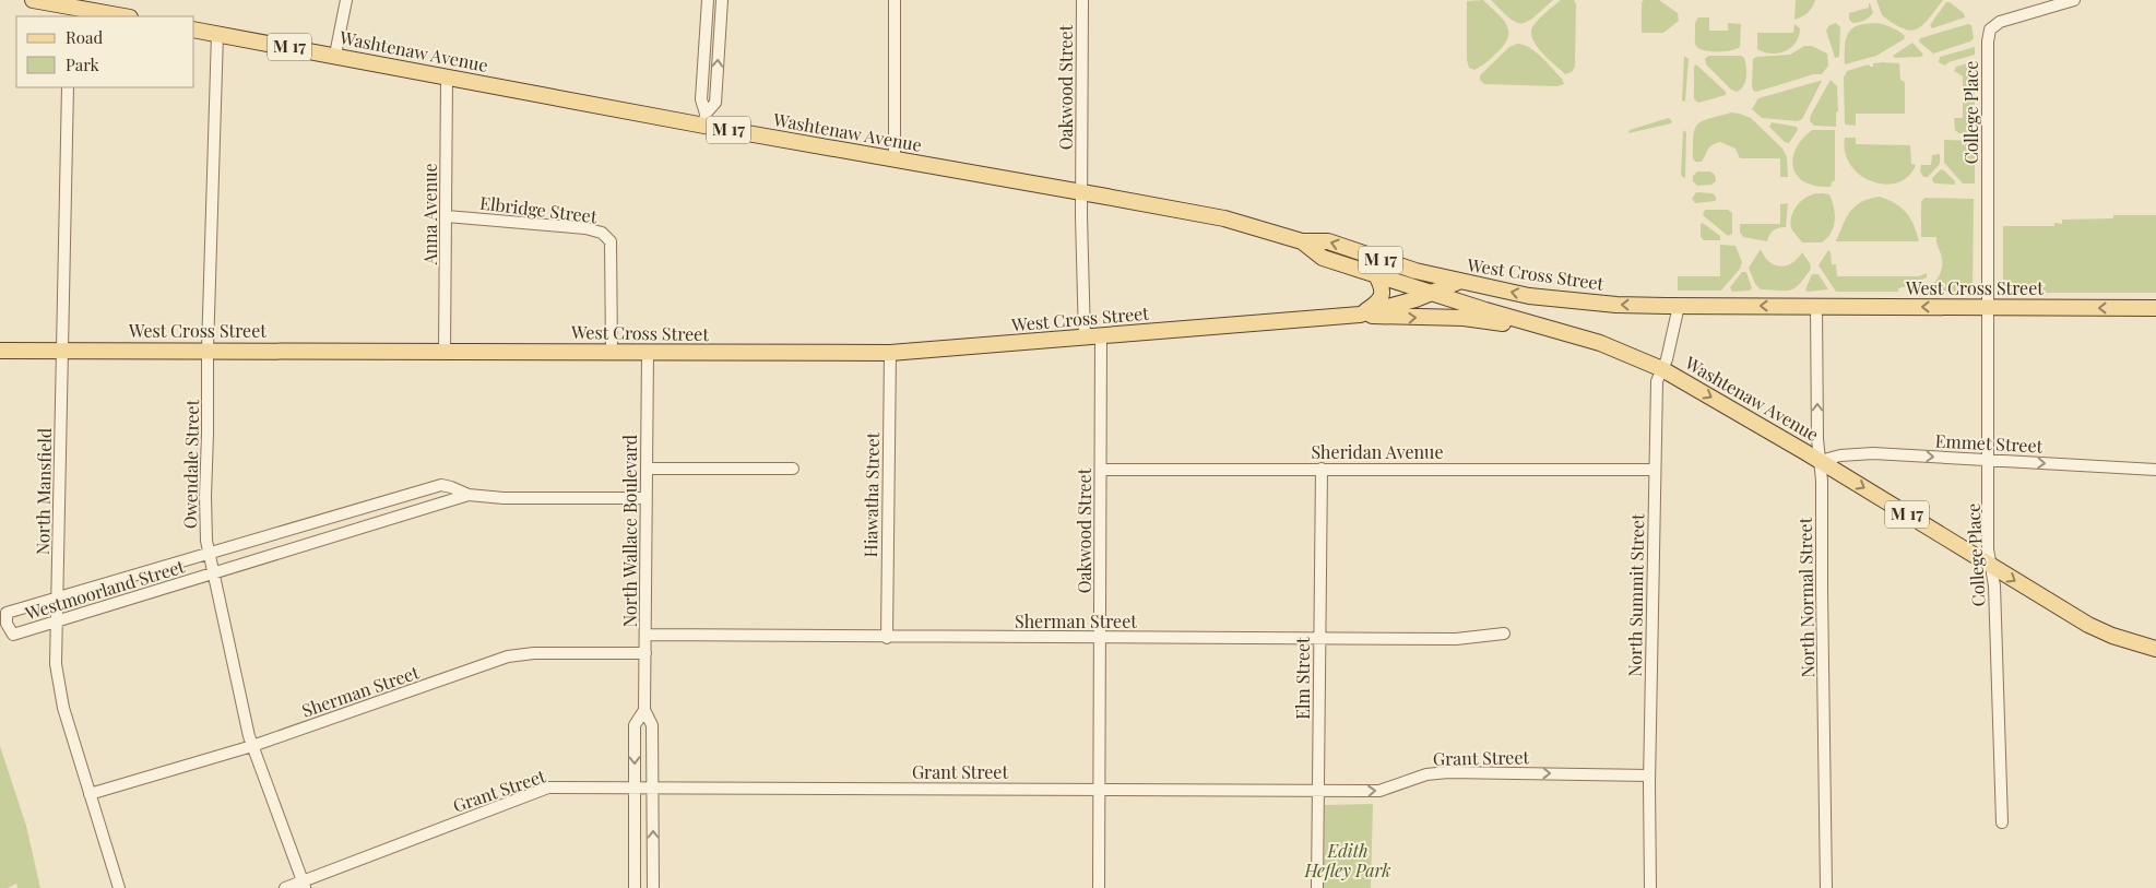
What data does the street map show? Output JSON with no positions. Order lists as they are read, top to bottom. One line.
{"streets":{"main road":["M 17","Washtenaw Avenue","West Cross Street"],"street":["Oakwood Street","College Place","Elbridge Street","Anna Avenue","Emmet Street","Sheridan Avenue","Owendale Street","North Mansfield","Hiawatha Street","North Wallace Boulevard","Westmoorland Street","North Summit Street","North Normal Street","Sherman Street","Elm Street","Grant Street"]},"crossings":[["Washtenaw Avenue","Oakwood Street"],["Washtenaw Avenue","College Place"],["Washtenaw Avenue","Anna Avenue"],["Washtenaw Avenue","West Cross Street"],["Washtenaw Avenue","Emmet Street"],["Washtenaw Avenue","Owendale Street"],["Washtenaw Avenue","North Summit Street"],["Washtenaw Avenue","North Normal Street"],["Oakwood Street","West Cross Street"],["Oakwood Street","Sheridan Avenue"],["Oakwood Street","Sherman Street"],["Oakwood Street","Grant Street"],["College Place","West Cross Street"],["College Place","Emmet Street"],["Elbridge Street","Anna Avenue"],["Elbridge Street","West Cross Street"],["Anna Avenue","West Cross Street"],["West Cross Street","Owendale Street"],["West Cross Street","North Mansfield"],["West Cross Street","Hiawatha Street"],["West Cross Street","North Wallace Boulevard"],["West Cross Street","North Summit Street"],["West Cross Street","North Normal Street"],["Emmet Street","North Normal Street"],["Sheridan Avenue","North Summit Street"],["Sheridan Avenue","Elm Street"],["Owendale Street","Westmoorland Street"],["Owendale Street","Sherman Street"],["Owendale Street","Grant Street"],["North Mansfield","Westmoorland Street"],["North Mansfield","Sherman Street"],["Hiawatha Street","Sherman Street"],["North Wallace Boulevard","Westmoorland Street"],["North Wallace Boulevard","Sherman Street"],["North Wallace Boulevard","Grant Street"],["North Summit Street","Grant Street"],["Sherman Street","Elm Street"],["Elm Street","Grant Street"]],"one_way":["Emmet Street"],"parks":["Edith Hefley Park"],"legend":["Road","Park"]}
